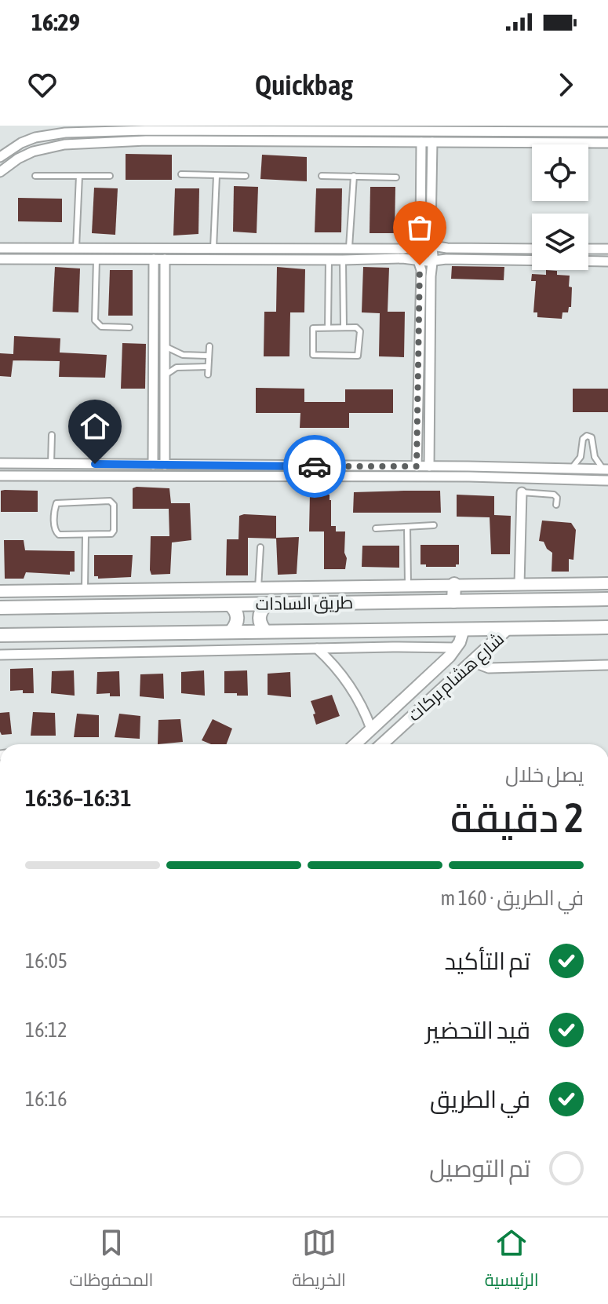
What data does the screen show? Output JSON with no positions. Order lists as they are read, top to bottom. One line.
{"streets":{"main road":["طريق السادات"],"street":["شارع هشام بركات"]},"crossings":[["طريق السادات","شارع هشام بركات"]],"page":{"status":"16:29","header":"Quickbag","heading":["2 دقيقة","يصل خلال","16:31–16:36"],"bar":"في الطريق · 160 m","list":[["تم التأكيد","16:05"],["قيد التحضير","16:12"],["في الطريق","16:16"],"تم التوصيل"],"tabs":["الرئيسية","الخريطة","المحفوظات"]}}
